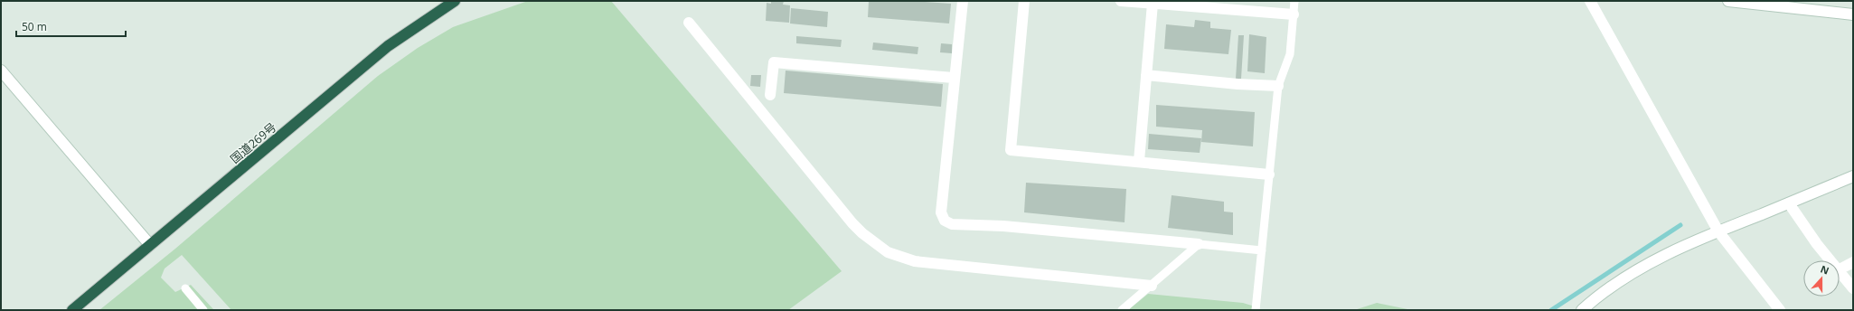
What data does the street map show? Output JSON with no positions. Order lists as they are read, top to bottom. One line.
{"streets":{"highway":["国道269号"]},"scale_bar":"50 m","north":"top"}
